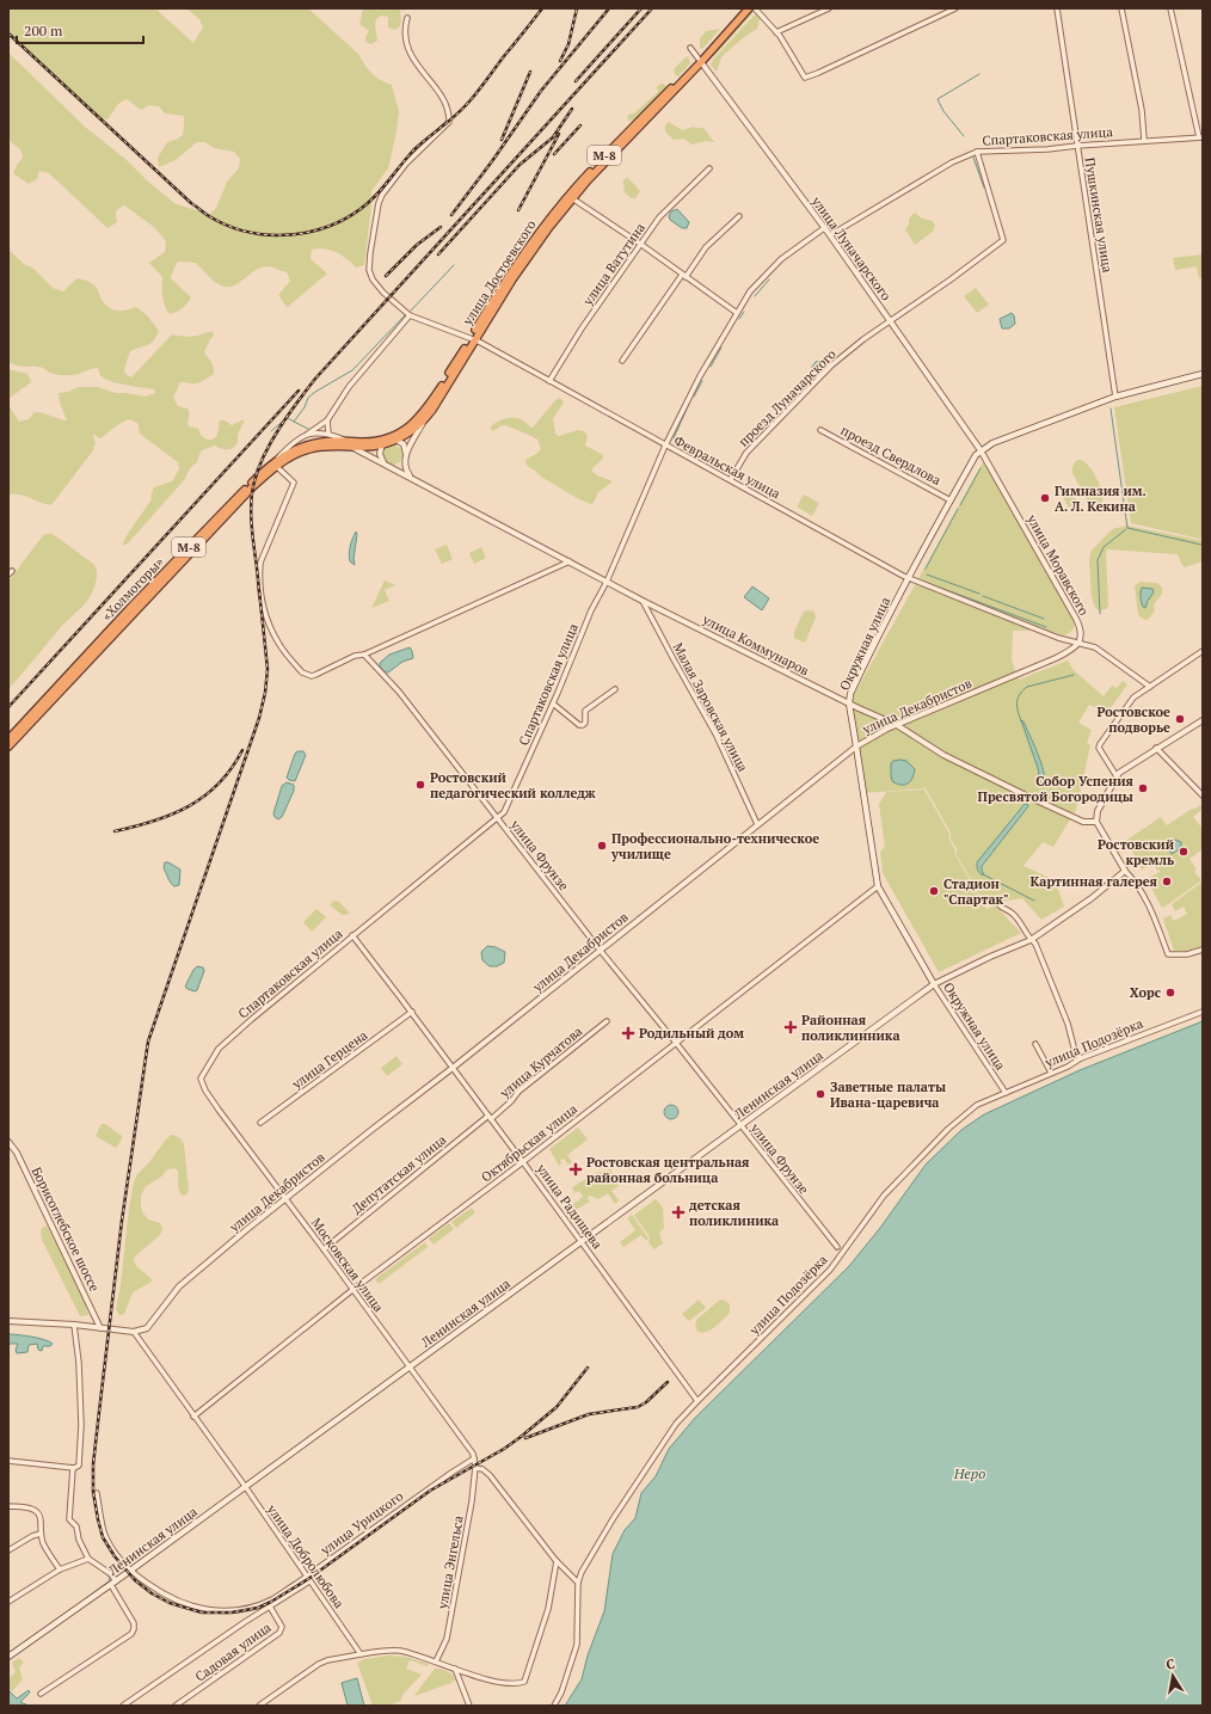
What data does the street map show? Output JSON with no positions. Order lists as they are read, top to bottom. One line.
{"streets":{"highway":["М-8","улица Достоевского","«Холмогоры»"],"main road":["Окружная улица","Ленинская улица"],"street":["Спартаковская улица","Пушкинская улица","улица Луначарского","улица Ватутина","проезд Луначарского","проезд Свердлова","Февральская улица","улица Моравского","улица Коммунаров","улица Декабристов","Малая Заровская улица","улица Фрунзе","улица Подозёрка","улица Герцена","улица Курчатова","Октябрьская улица","Депутатская улица","улица Радищева","Борисоглебское шоссе","Московская улица","улица Урицкого","улица Добролюбова","улица Энгельса","Садовая улица"]},"crossings":[["Спартаковская улица","Пушкинская улица"],["Спартаковская улица","улица Луначарского"],["Спартаковская улица","проезд Луначарского"],["Спартаковская улица","Февральская улица"],["Спартаковская улица","улица Коммунаров"],["Спартаковская улица","улица Фрунзе"],["Спартаковская улица","улица Радищева"],["Спартаковская улица","Московская улица"],["М-8","улица Луначарского"],["М-8","улица Достоевского"],["М-8","«Холмогоры»"],["М-8","улица Коммунаров"],["Пушкинская улица","Окружная улица"],["улица Луначарского","улица Достоевского"],["улица Луначарского","проезд Луначарского"],["улица Луначарского","улица Моравского"],["улица Луначарского","Окружная улица"],["улица Ватутина","Февральская улица"],["улица Достоевского","Февральская улица"],["улица Достоевского","«Холмогоры»"],["улица Достоевского","улица Коммунаров"],["проезд Луначарского","Февральская улица"],["проезд Свердлова","Окружная улица"],["Февральская улица","улица Моравского"],["Февральская улица","Окружная улица"],["Февральская улица","улица Декабристов"],["улица Моравского","Окружная улица"],["улица Моравского","улица Декабристов"],["«Холмогоры»","улица Коммунаров"],["Окружная улица","улица Коммунаров"],["Окружная улица","улица Декабристов"],["Окружная улица","улица Подозёрка"],["Окружная улица","Ленинская улица"],["Окружная улица","Октябрьская улица"],["улица Коммунаров","улица Декабристов"],["улица Коммунаров","Малая Заровская улица"],["улица Декабристов","Малая Заровская улица"],["улица Декабристов","улица Фрунзе"],["улица Декабристов","улица Радищева"],["улица Декабристов","Московская улица"],["улица Декабристов","улица Добролюбова"],["улица Фрунзе","Ленинская улица"],["улица Фрунзе","Октябрьская улица"],["улица Подозёрка","улица Радищева"],["улица Герцена","улица Радищева"],["улица Курчатова","Депутатская улица"],["улица Курчатова","улица Радищева"],["Ленинская улица","улица Радищева"],["Ленинская улица","Московская улица"],["Ленинская улица","улица Урицкого"],["Ленинская улица","улица Добролюбова"],["Октябрьская улица","улица Радищева"],["Октябрьская улица","Московская улица"],["Октябрьская улица","улица Добролюбова"],["Депутатская улица","улица Радищева"],["Депутатская улица","Московская улица"],["Московская улица","улица Урицкого"],["Московская улица","улица Энгельса"],["улица Урицкого","улица Добролюбова"],["улица Урицкого","Садовая улица"]],"water":["Неро"],"places":{"other":["Гимназия им. А. Л. Кекина","Ростовское подворье","Ростовский педагогический колледж","Собор Успения Пресвятой Богородицы","Профессионально-техническое училище","Ростовский кремль","Картинная галерея","Стадион \"Спартак\"","Хорс","Заветные палаты Ивана-царевича"],"health":["Районная поликлинника","Родильный дом","Ростовская центральная районная больница","детская поликлиника"]},"scale_bar":"200 m","north":"top"}
